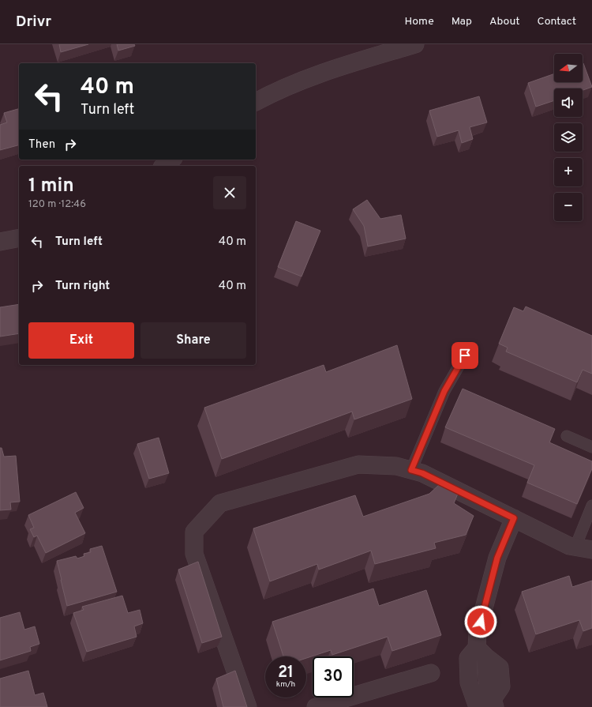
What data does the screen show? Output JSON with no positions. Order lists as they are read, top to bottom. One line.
{"north":"left","page":{"header":"Drivr","nav":["Home","Map","About","Contact"],"map_buttons":["+","−"],"turn":["40 m","Turn left"],"then":"Then","heading":["1 min","120 m · 12:46"],"list":[{"name":"Turn left","value":"40 m"},{"name":"Turn right","value":"40 m"}],"buttons":["Exit","Share"],"speed":"21 km/h","limit":"30"}}
